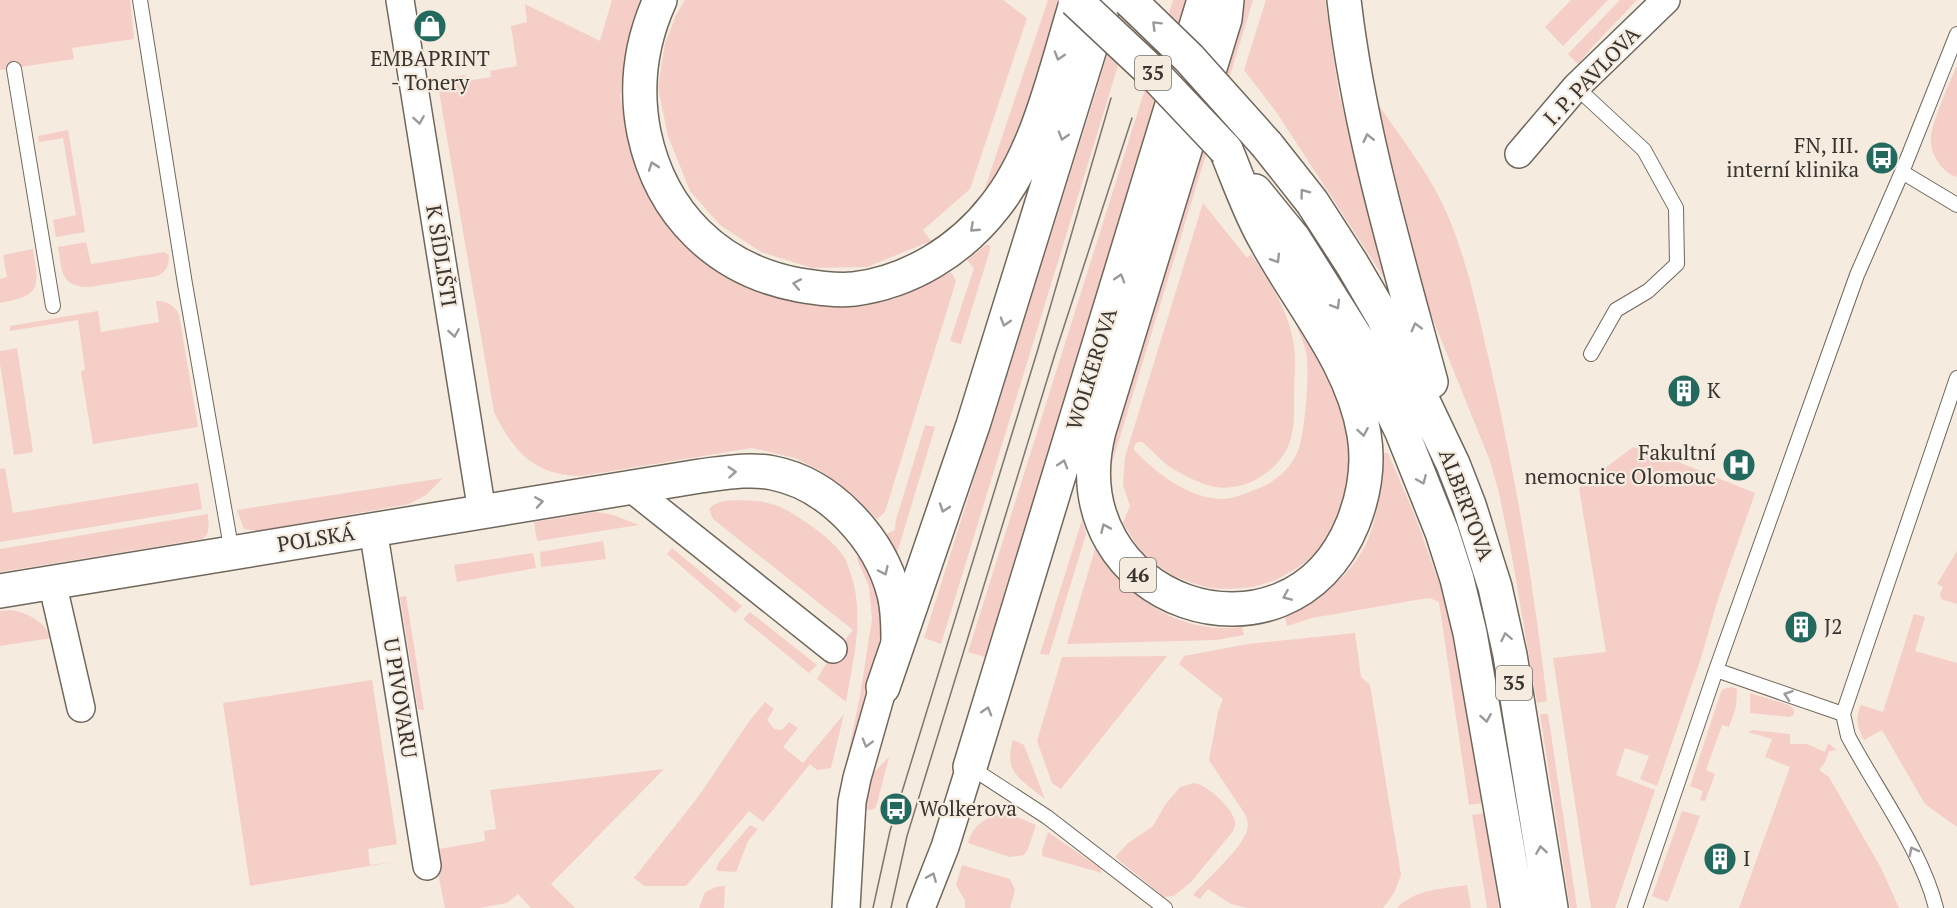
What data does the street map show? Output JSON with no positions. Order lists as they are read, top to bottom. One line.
{"streets":{"main road":["35","WOLKEROVA","ALBERTOVA","POLSKÁ","46"],"street":["I. P. PAVLOVA","K SÍDLIŠTI","U PIVOVARU"]},"crossings":[["35","46"],["K SÍDLIŠTI","POLSKÁ"],["ALBERTOVA","46"],["POLSKÁ","U PIVOVARU"]],"one_way":["K SÍDLIŠTI","POLSKÁ"],"places":{"shop":["EMBAPRINT - Tonery"],"bus stop":["FN, III. interní klinika","Wolkerova"],"building":["K","J2","I"],"hospital":["Fakultní nemocnice Olomouc"]}}
